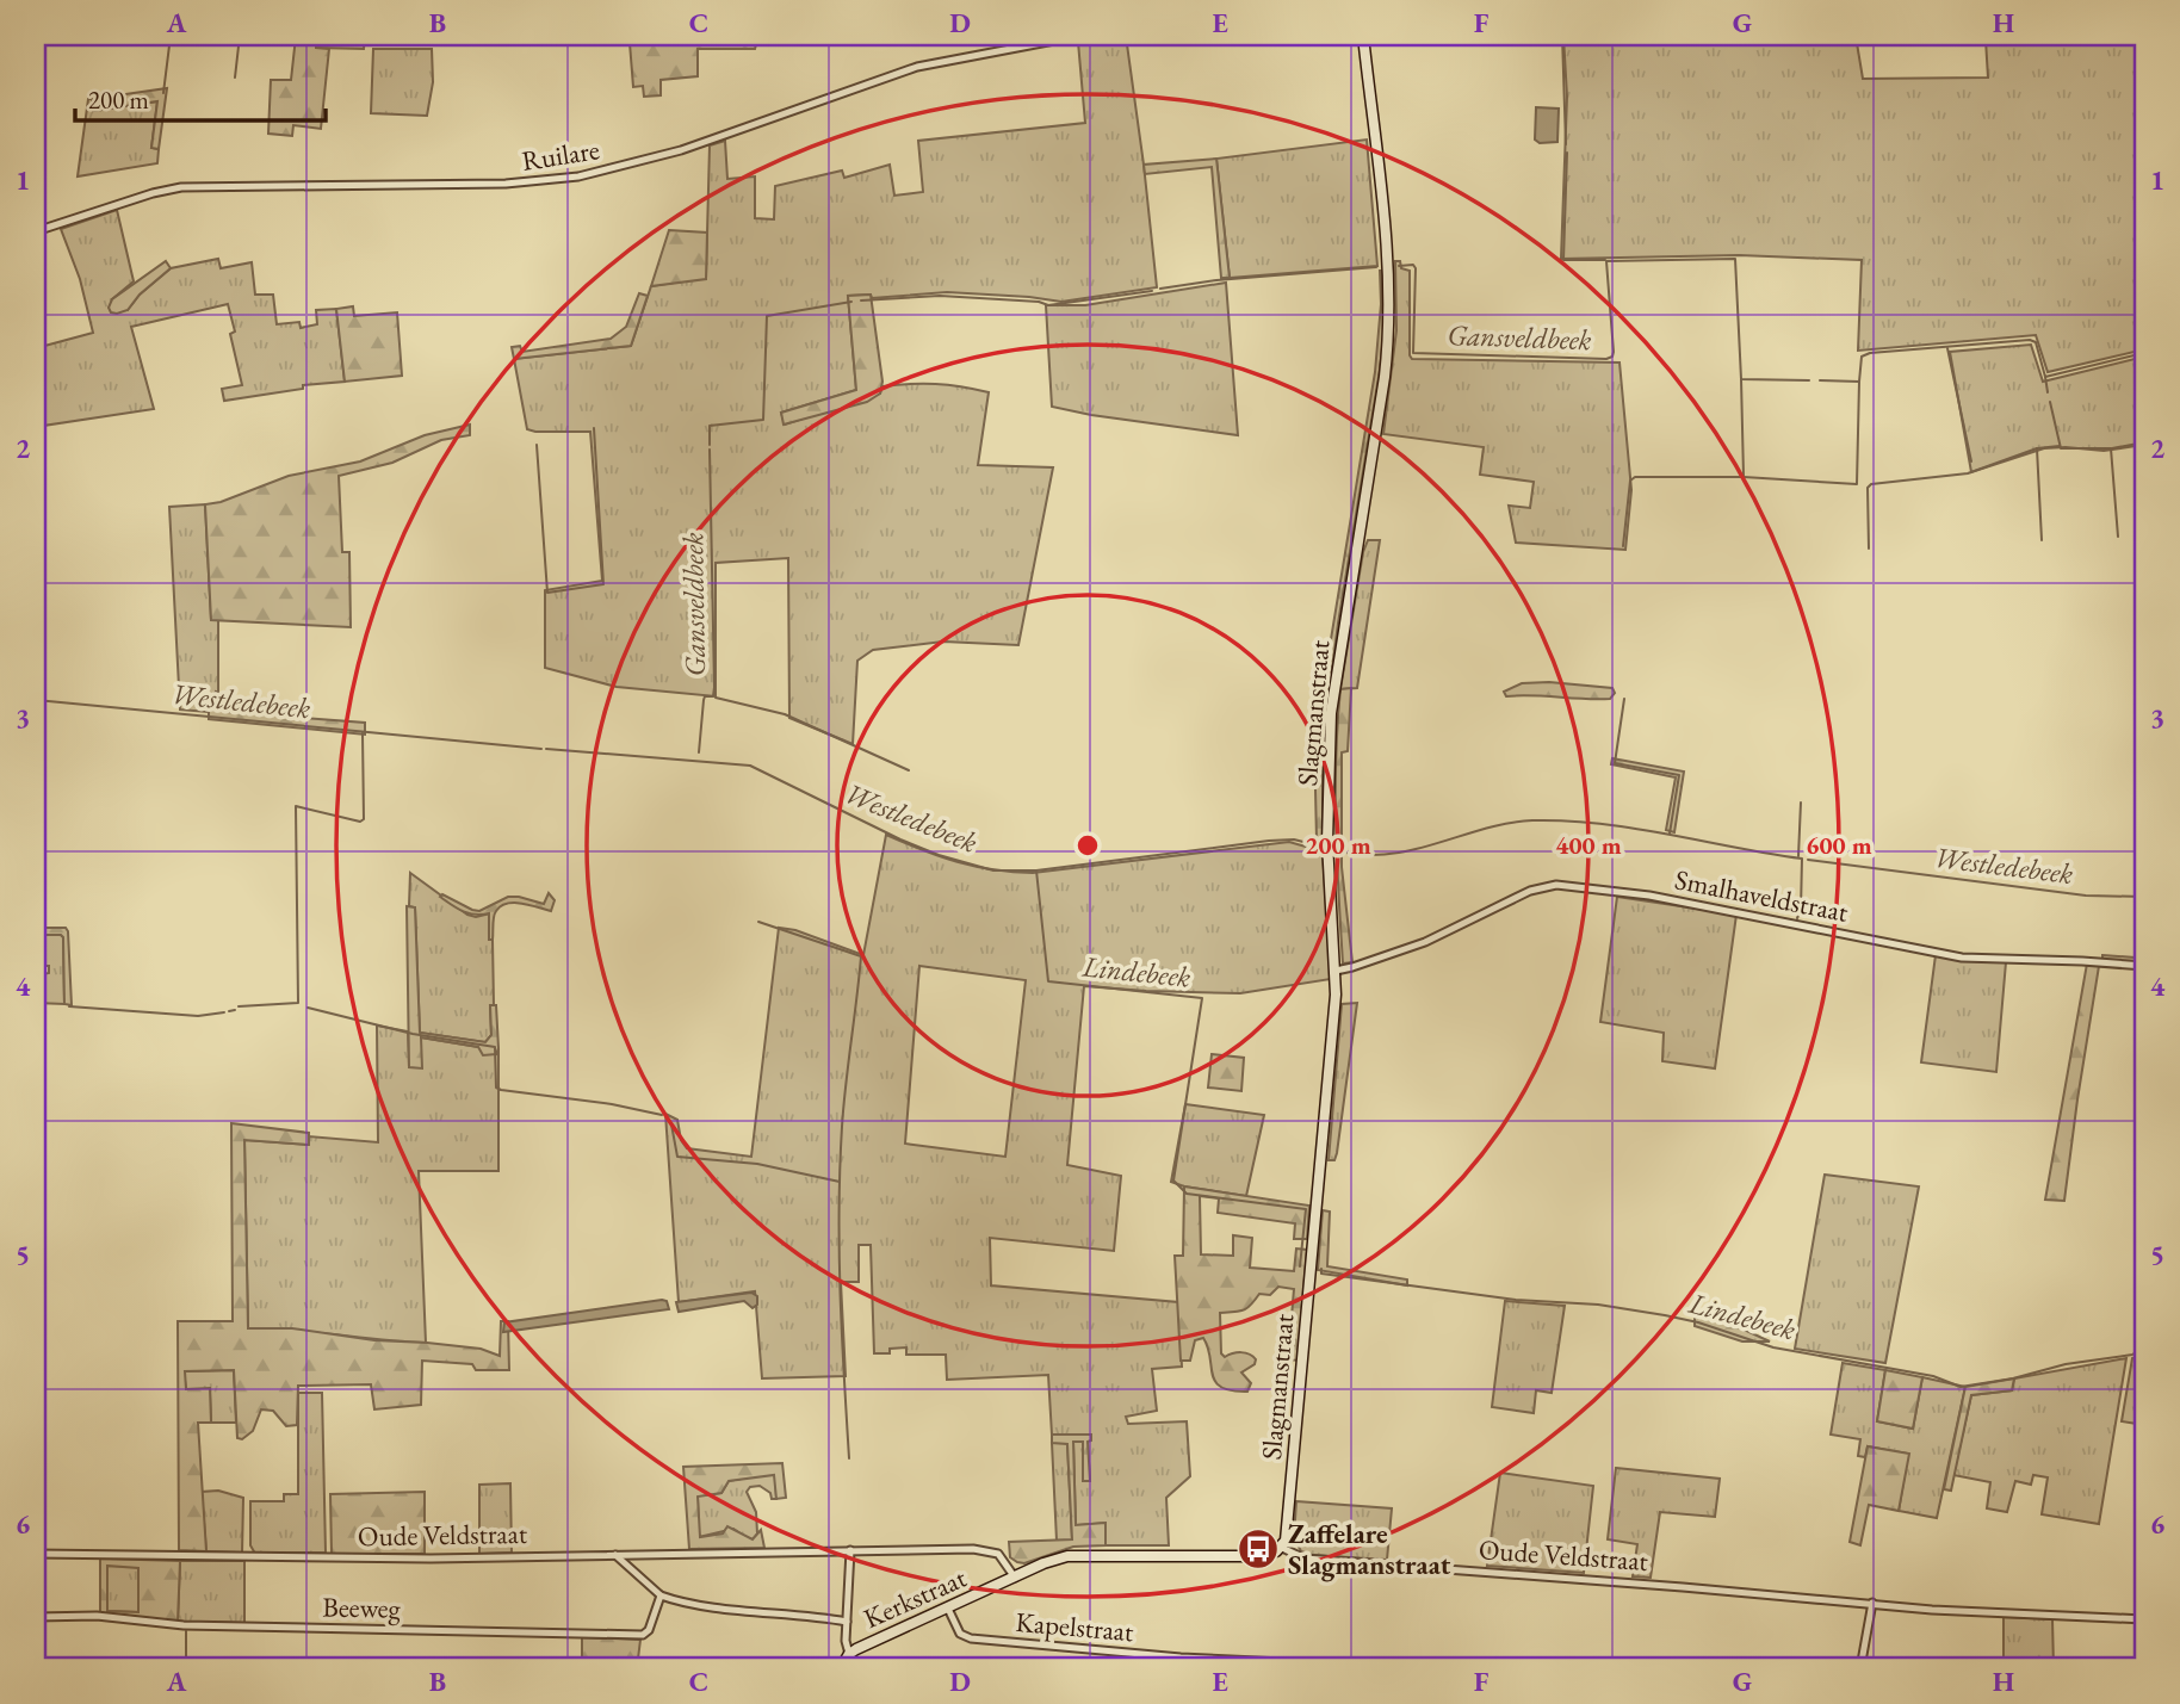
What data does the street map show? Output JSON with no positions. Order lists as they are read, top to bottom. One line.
{"streets":{"main road":["Slagmanstraat","Oude Veldstraat","Kerkstraat"],"street":["Ruilare","Smalhaveldstraat","Beeweg","Kapelstraat"]},"crossings":[["Slagmanstraat","Smalhaveldstraat"],["Slagmanstraat","Oude Veldstraat"],["Oude Veldstraat","Kerkstraat"],["Kerkstraat","Kapelstraat"]],"water":["Gansveldbeek","Westledebeek","Lindebeek"],"places":{"bus stop":["Zaffelare Slagmanstraat"]},"scale_bar":"200 m","grid":{"columns":["A","B","C","D","E","F","G","H"],"rows":["1","2","3","4","5","6"]},"rings":["200 m","400 m","600 m"]}
